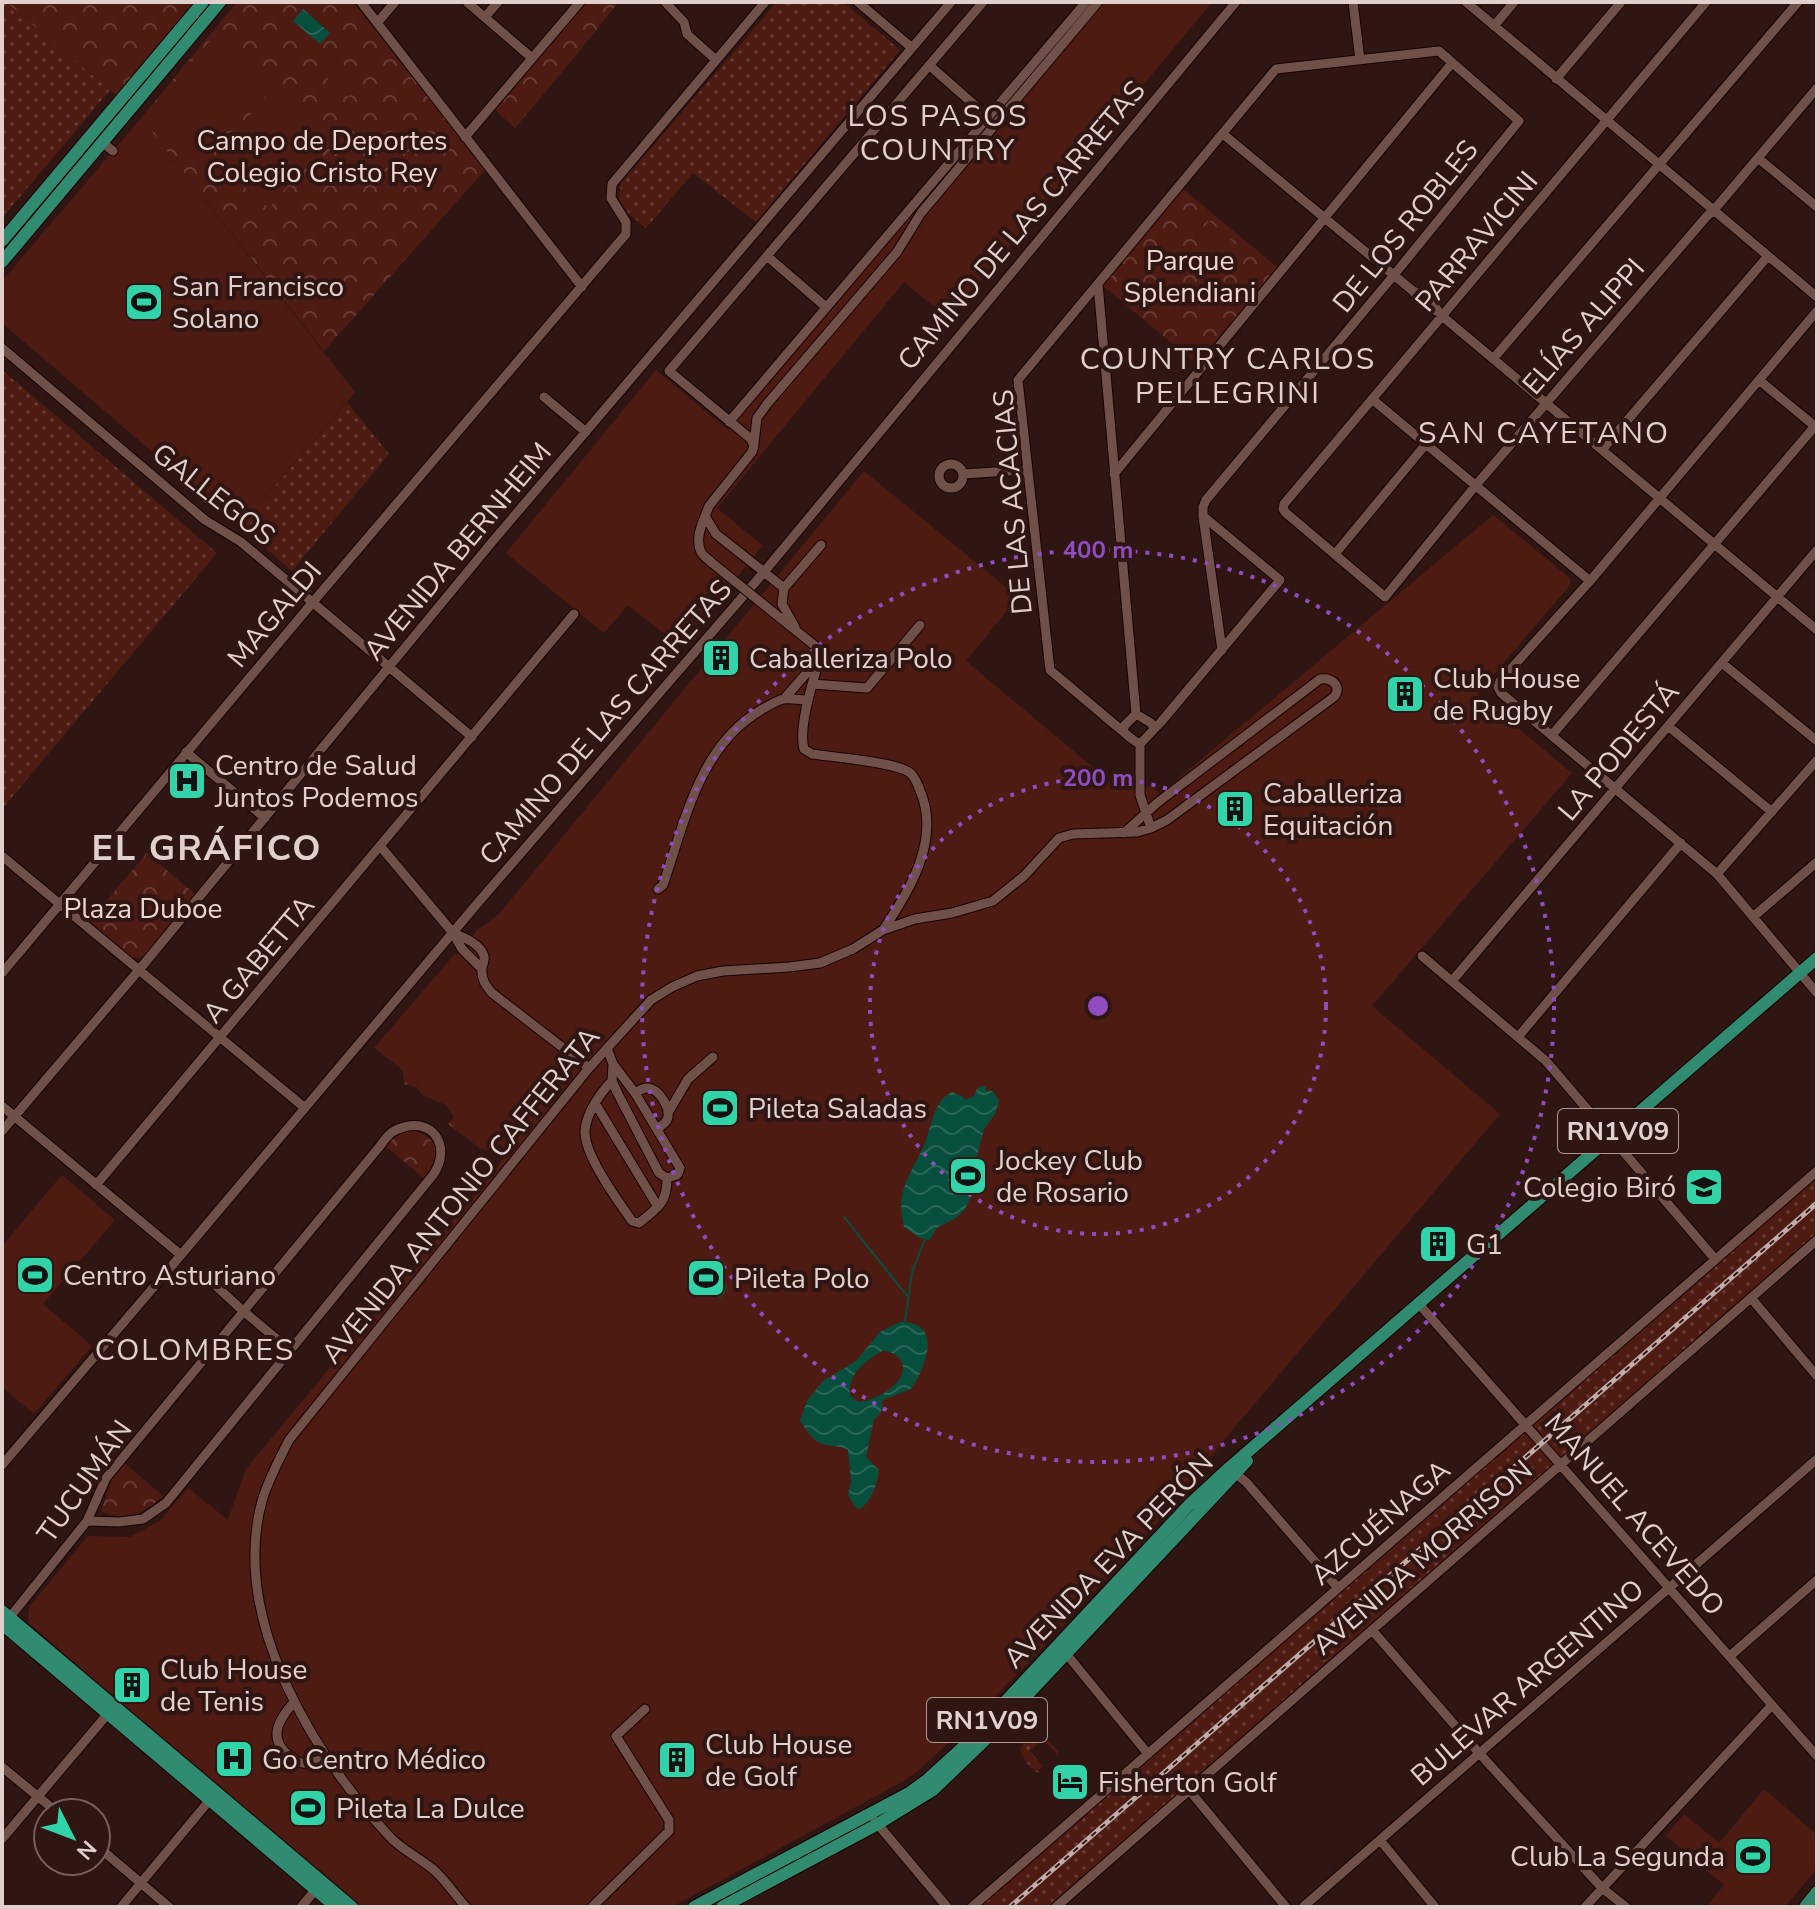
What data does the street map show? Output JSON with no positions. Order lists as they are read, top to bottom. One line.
{"streets":{"main road":["RN1V09","AVENIDA EVA PERÓN"],"street":["CAMINO DE LAS CARRETAS","DE LOS ROBLES","PARRAVICINI","ELÍAS ALIPPI","GALLEGOS","DE LAS ACACIAS","AVENIDA BERNHEIM","MAGALDI","LA PODESTÁ","A GABETTA","AVENIDA ANTONIO CAFFERATA","TUCUMÁN","MANUEL ACEVEDO","AZCUÉNAGA","AVENIDA MORRISON","BULEVAR ARGENTINO"]},"crossings":[["DE LOS ROBLES","DE LAS ACACIAS"],["PARRAVICINI","ELÍAS ALIPPI"],["GALLEGOS","AVENIDA BERNHEIM"],["GALLEGOS","MAGALDI"],["GALLEGOS","A GABETTA"],["MANUEL ACEVEDO","AZCUÉNAGA"],["MANUEL ACEVEDO","AVENIDA MORRISON"],["MANUEL ACEVEDO","AVENIDA EVA PERÓN"],["MANUEL ACEVEDO","BULEVAR ARGENTINO"]],"districts":["LOS PASOS COUNTRY","COUNTRY CARLOS PELLEGRINI","SAN CAYETANO","EL GRÁFICO","COLOMBRES"],"parks":["Campo de Deportes Colegio Cristo Rey","Parque Splendiani","Plaza Duboe"],"places":{"sports":["San Francisco Solano","Pileta Saladas","Jockey Club de Rosario","Centro Asturiano","Pileta Polo","Pileta La Dulce","Club La Segunda"],"building":["Caballeriza Polo","Club House de Rugby","Caballeriza Equitación","G1","Club House de Tenis","Club House de Golf"],"hospital":["Centro de Salud Juntos Podemos","Go Centro Médico"],"school or university":["Colegio Biró"],"hotel":["Fisherton Golf"]},"north":"bottom right","rings":["400 m","200 m"]}
